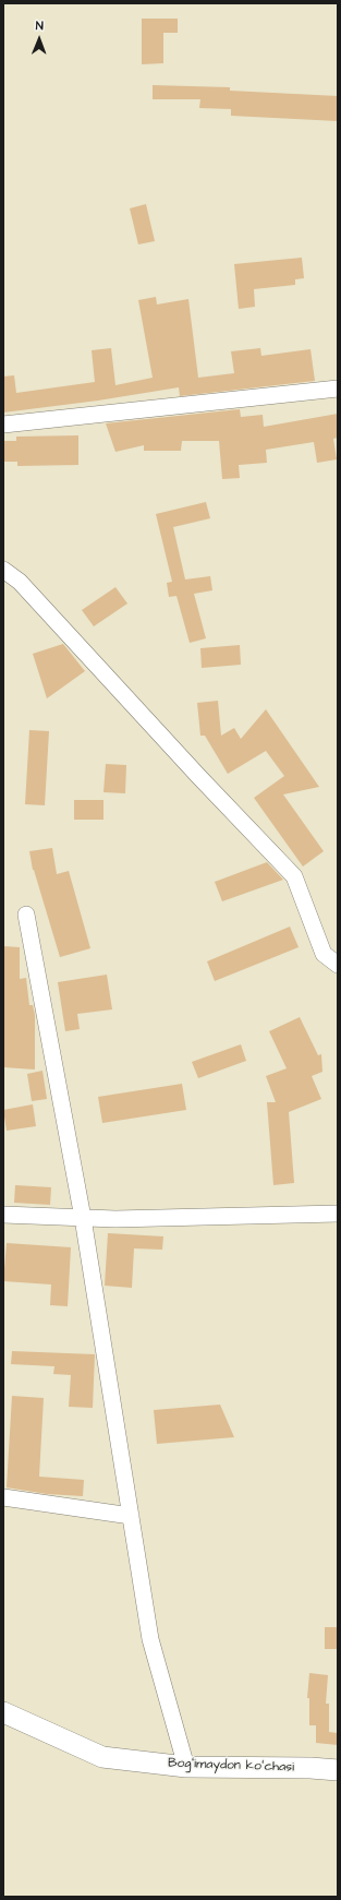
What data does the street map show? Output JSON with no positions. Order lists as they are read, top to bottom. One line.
{"streets":{"main road":["Bogʻimaydon koʻchasi"]},"north":"top"}
